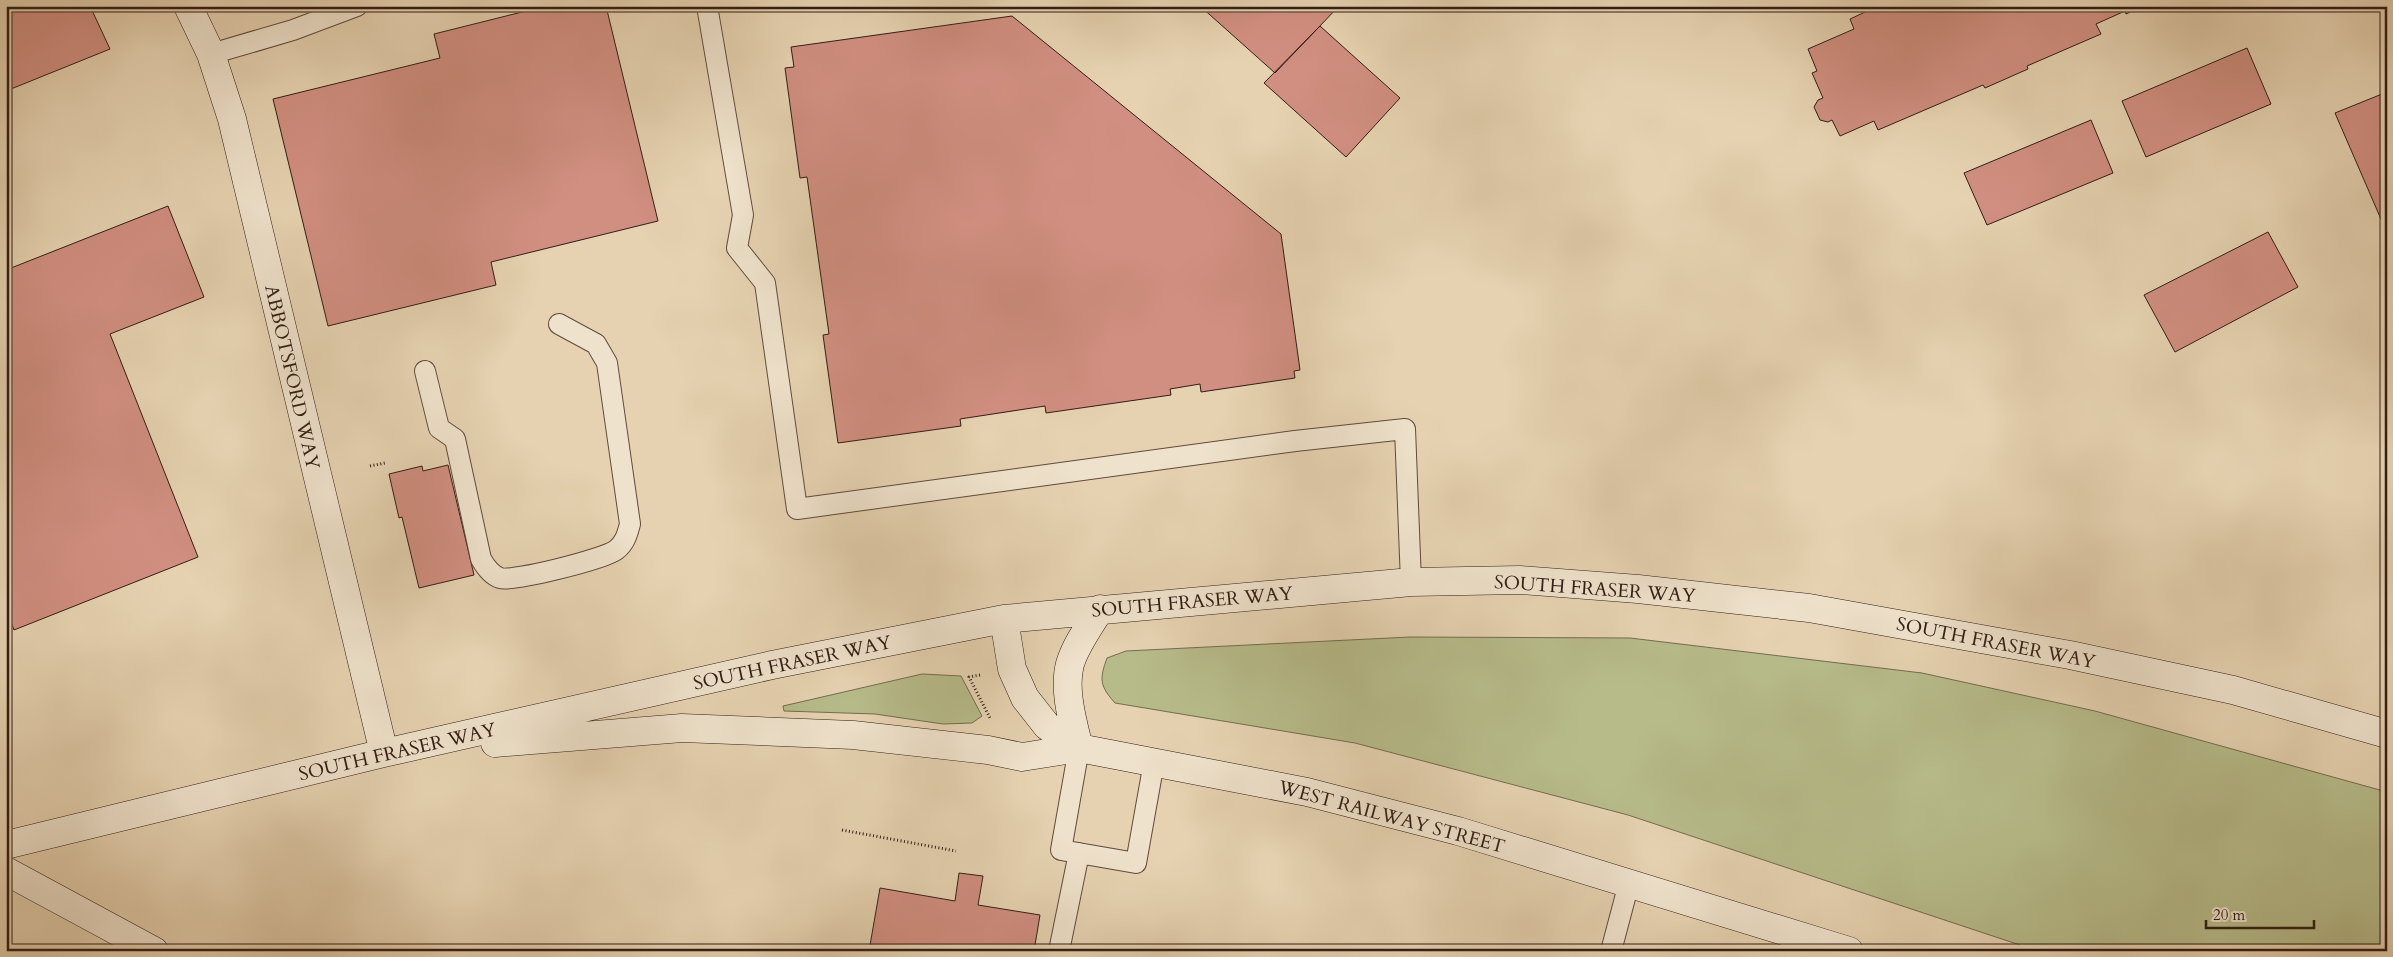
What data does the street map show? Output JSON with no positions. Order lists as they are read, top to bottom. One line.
{"streets":{"main road":["ABBOTSFORD WAY","SOUTH FRASER WAY","WEST RAILWAY STREET"]},"crossings":[["ABBOTSFORD WAY","SOUTH FRASER WAY"],["SOUTH FRASER WAY","WEST RAILWAY STREET"]],"scale_bar":"20 m"}
